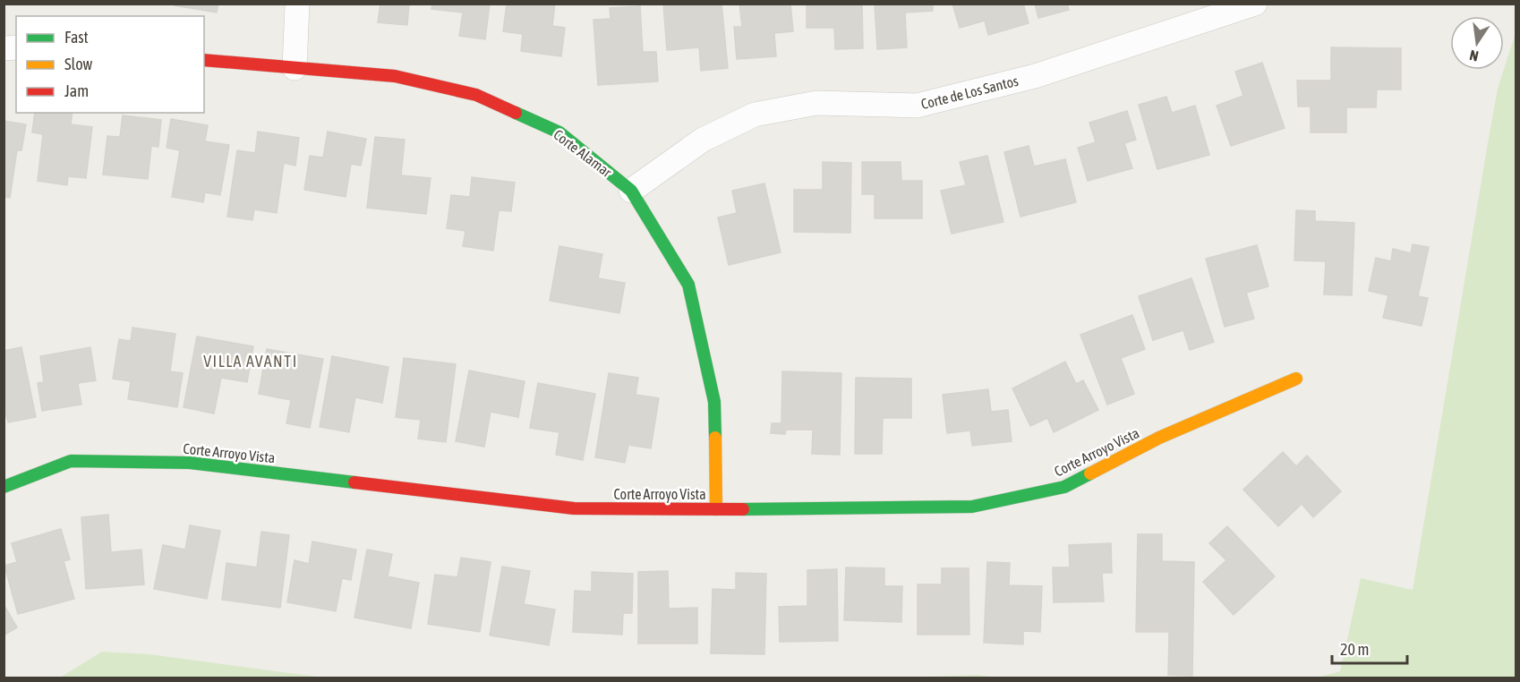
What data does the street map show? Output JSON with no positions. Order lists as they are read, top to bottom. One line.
{"streets":{"street":["Corte de Los Santos","Corte Alamar","Corte Arroyo Vista"]},"crossings":[["Corte de Los Santos","Corte Alamar"],["Corte Alamar","Corte Arroyo Vista"]],"districts":["VILLA AVANTI"],"legend":["Fast","Slow","Jam"],"scale_bar":"20 m","north":"bottom"}
